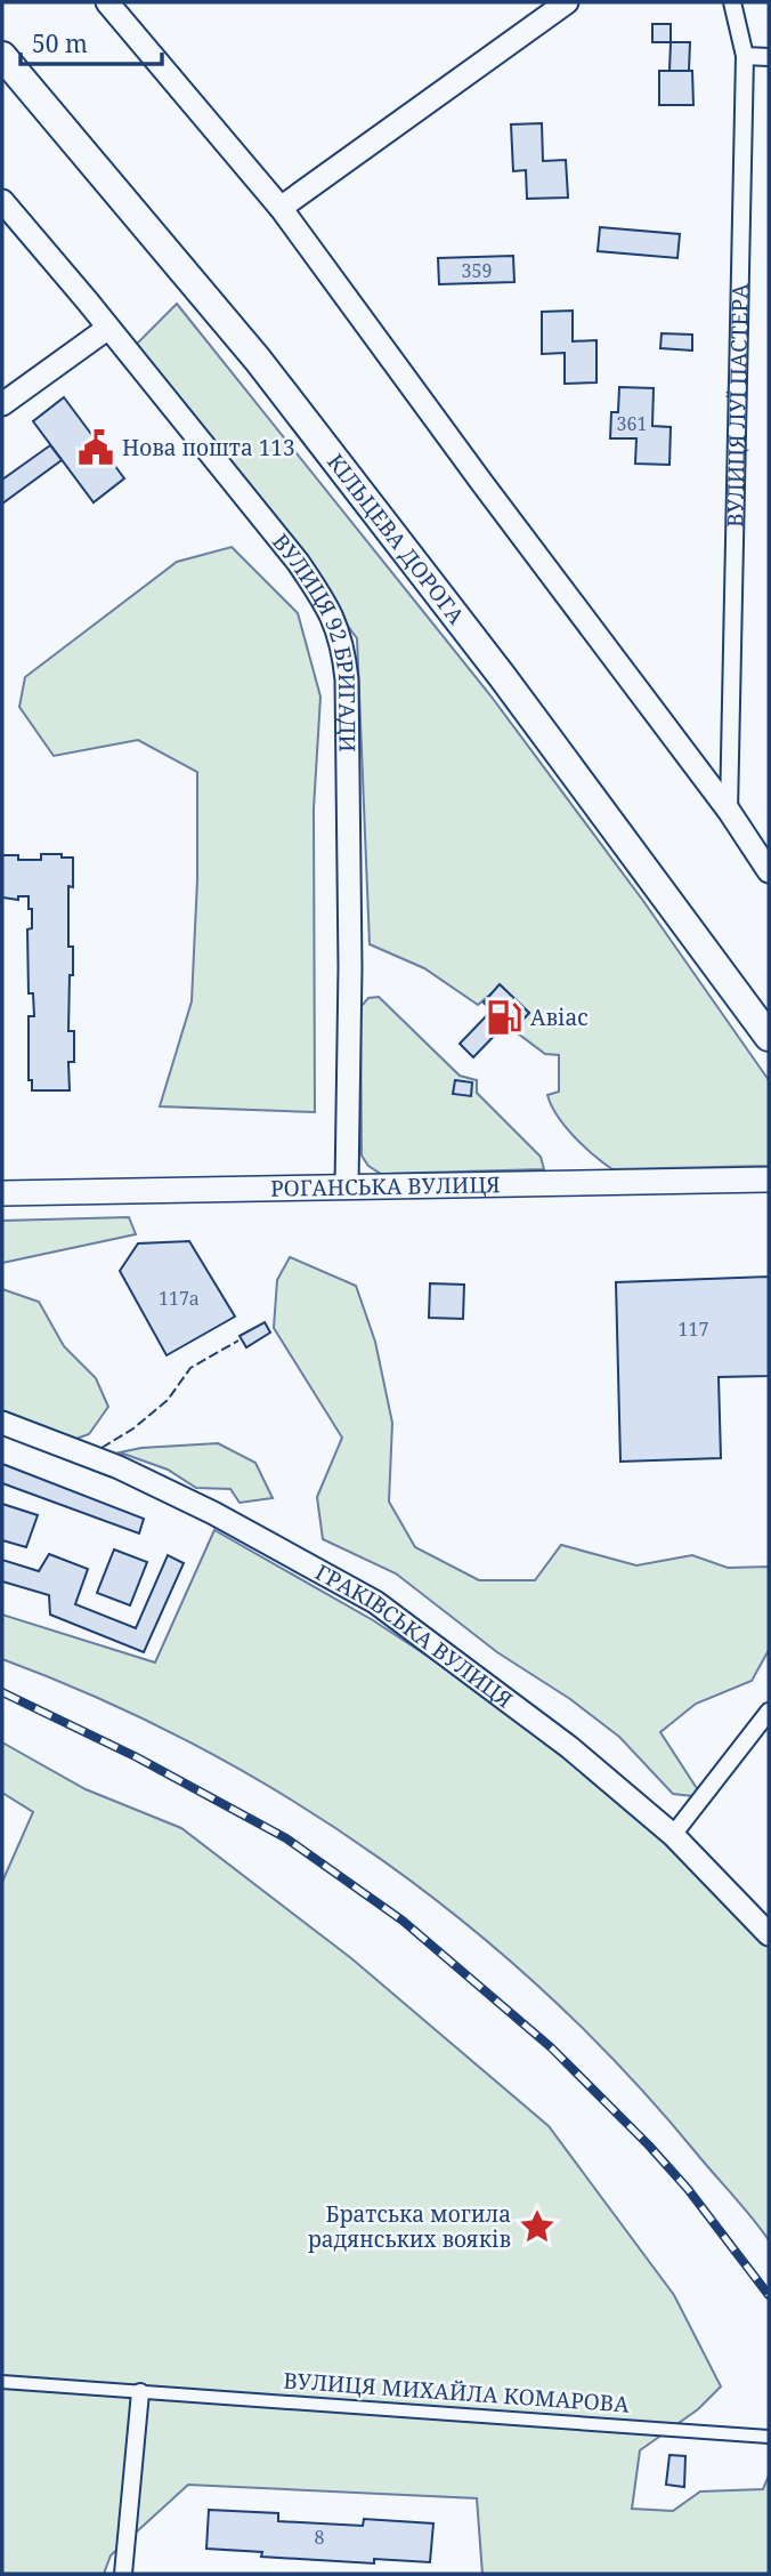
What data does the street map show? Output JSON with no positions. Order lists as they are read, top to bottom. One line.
{"streets":{"highway":["КІЛЬЦЕВА ДОРОГА"],"main road":["РОГАНСЬКА ВУЛИЦЯ"],"street":["ВУЛИЦЯ ЛУЇ ПАСТЕРА","ВУЛИЦЯ 92 БРИГАДИ","ГРАКІВСЬКА ВУЛИЦЯ","ВУЛИЦЯ МИХАЙЛА КОМАРОВА"]},"crossings":[["ВУЛИЦЯ 92 БРИГАДИ","РОГАНСЬКА ВУЛИЦЯ"]],"places":{"public building":["Нова пошта 113"],"fuel station":["Авіас"],"place":["Братська могила радянських вояків"]},"house_numbers":["359","361","117а","117","8"],"scale_bar":"50 m"}
